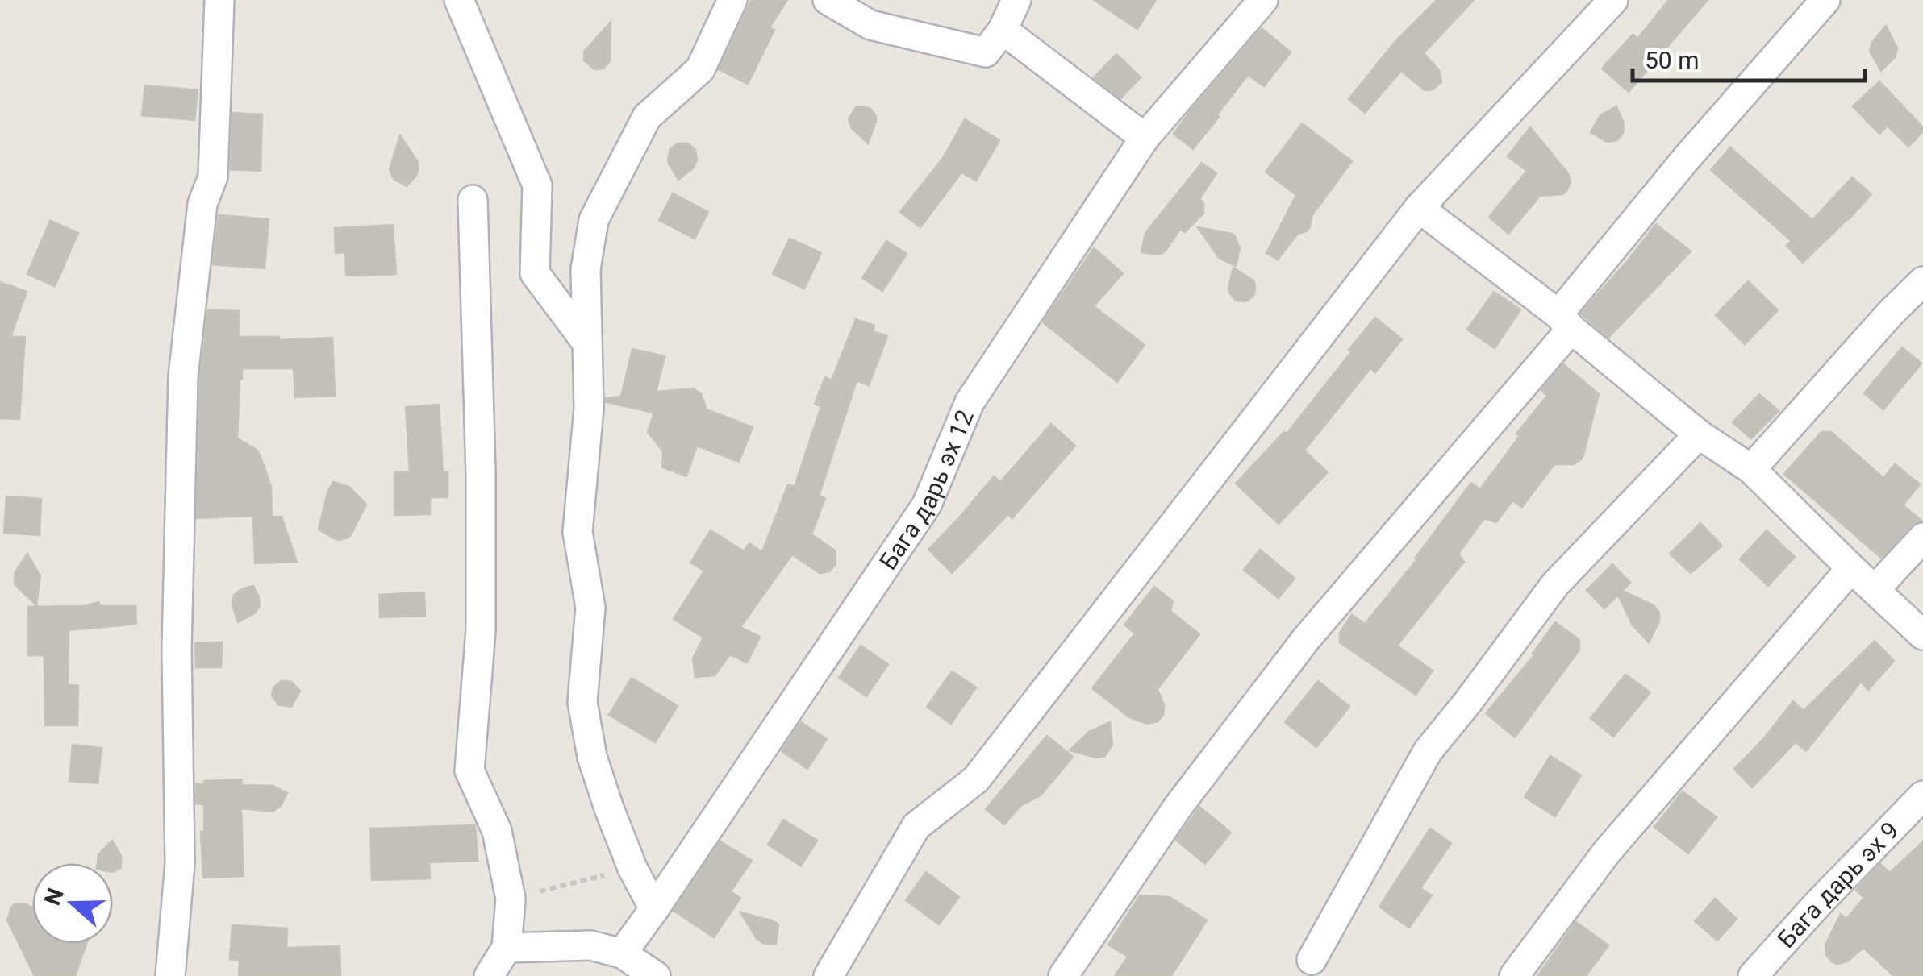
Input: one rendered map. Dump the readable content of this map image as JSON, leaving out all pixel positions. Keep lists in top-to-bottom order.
{
  "streets": {
    "street": ["Бага дарь эх 12", "Бага дарь эх 9"]
  },
  "scale_bar": "50 m",
  "north": "left"
}
